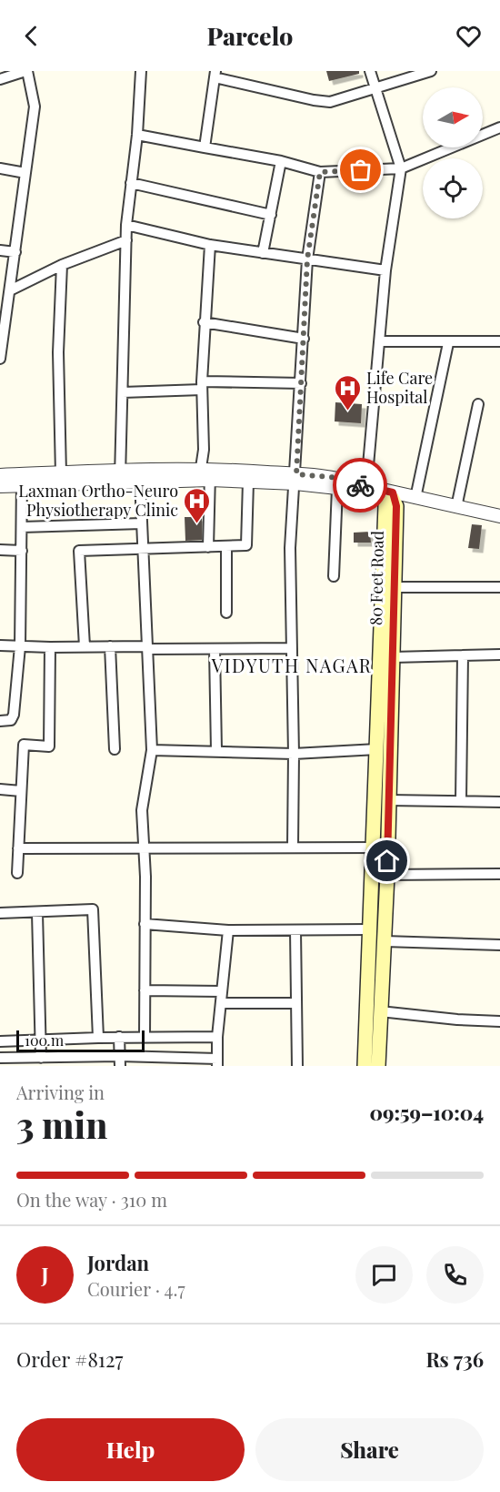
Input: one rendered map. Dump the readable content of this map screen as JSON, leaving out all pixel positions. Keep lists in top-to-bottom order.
{
  "streets": {
    "main road": ["80 Feet Road"]
  },
  "districts": ["VIDYUTH NAGAR"],
  "places": {
    "hospital": ["Life Care Hospital", "Laxman Ortho-Neuro Physiotherapy Clinic"]
  },
  "scale_bar": "100 m",
  "north": "right",
  "page": {
    "header": "Parcelo",
    "scale": "100 m",
    "heading": ["3 min", "Arriving in", "09:59–10:04"],
    "panel": [
      "Jordan",
      "Courier · 4.7",
      "Order #8127",
      "Rs 736"
    ],
    "bar": "On the way · 310 m",
    "round": "J",
    "buttons": ["Help", "Share"]
  }
}
